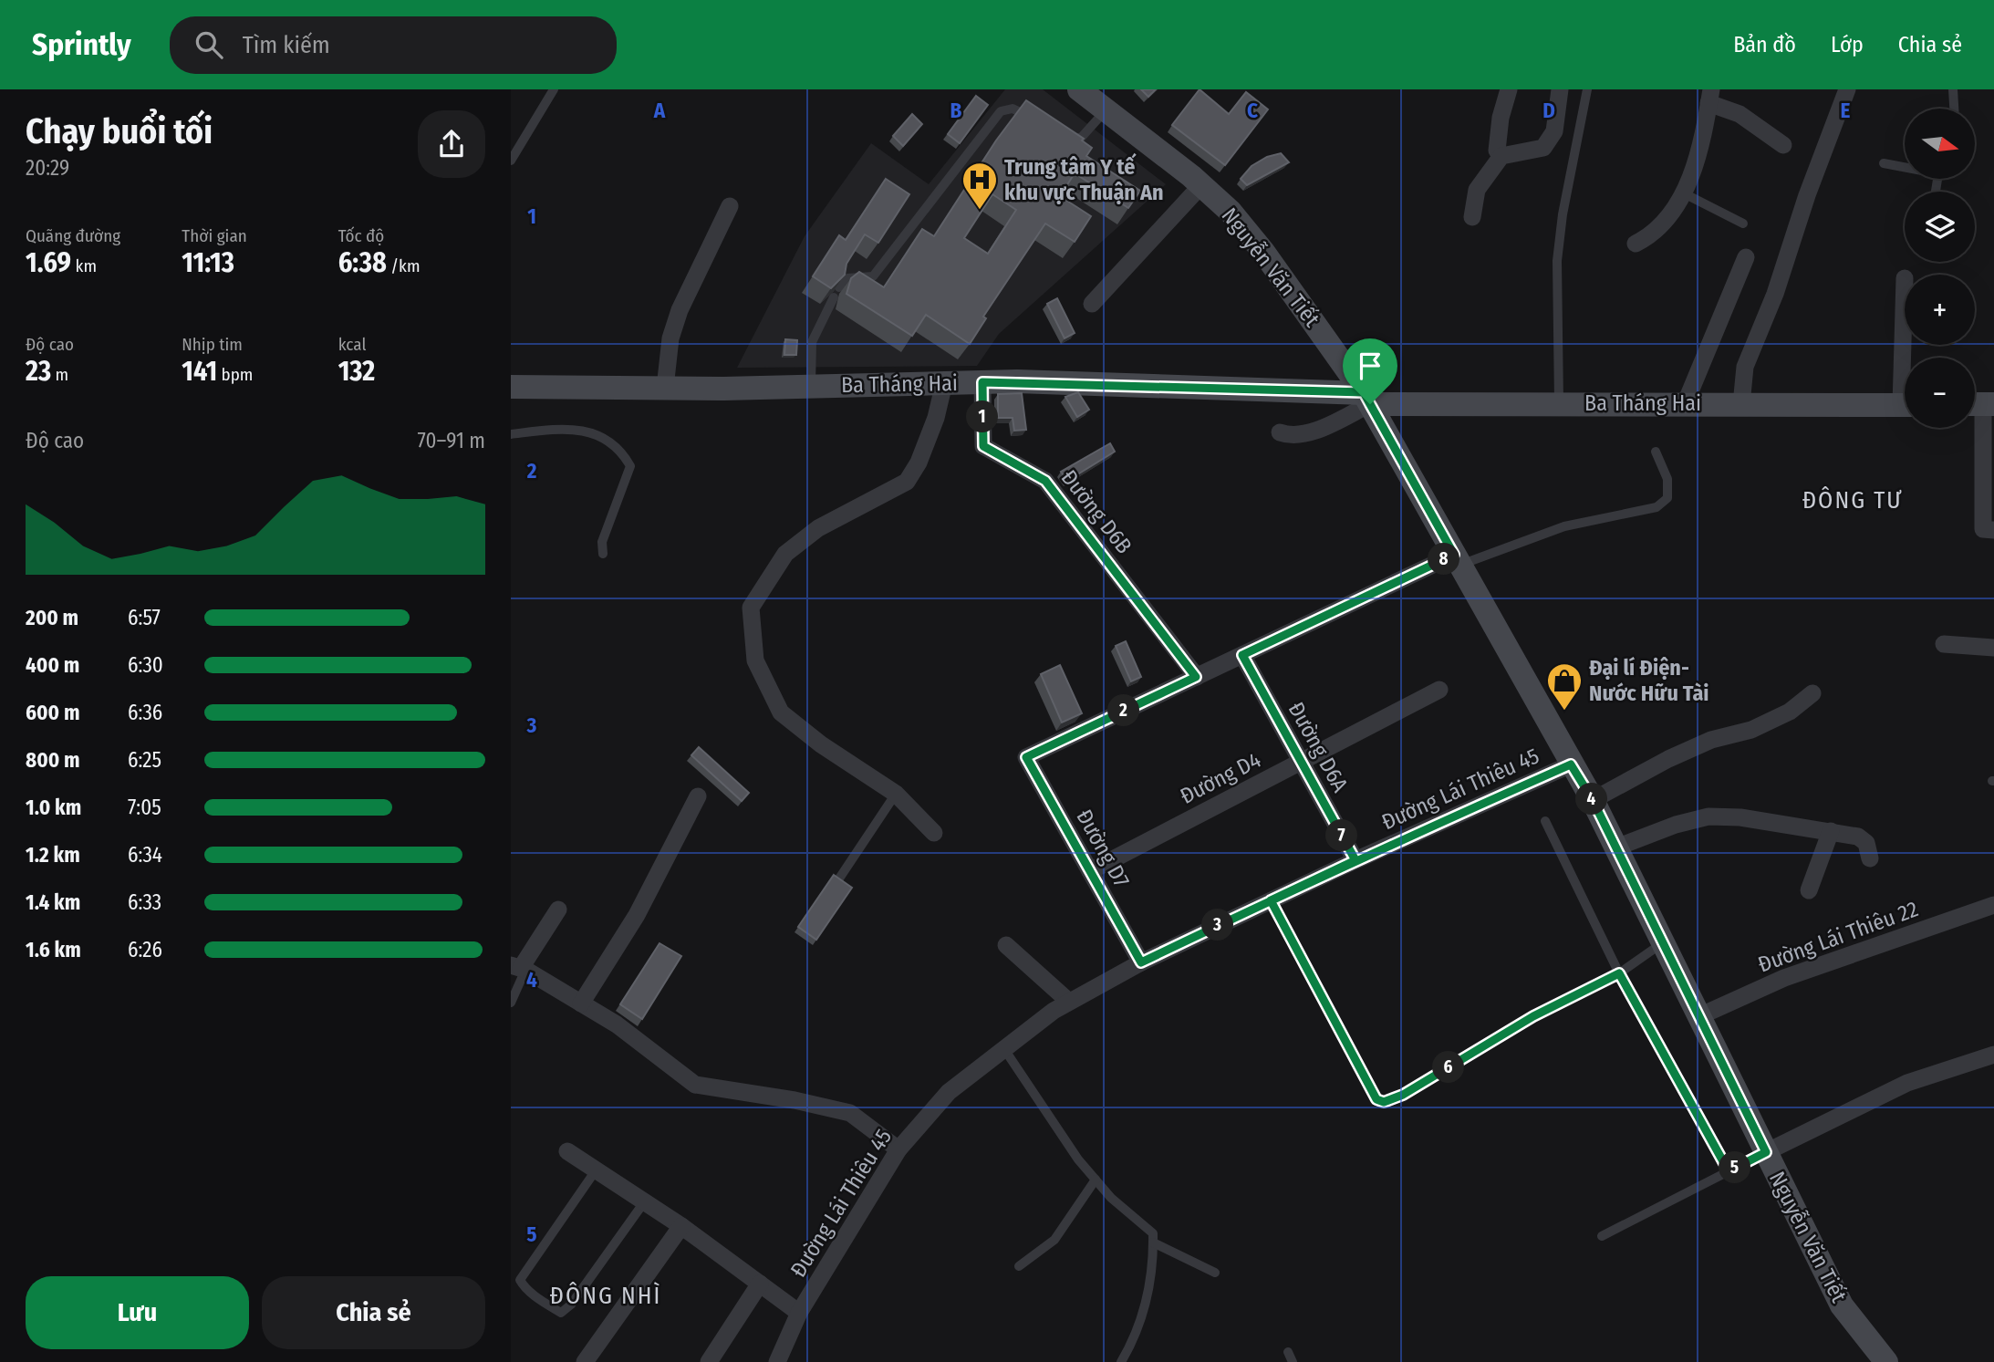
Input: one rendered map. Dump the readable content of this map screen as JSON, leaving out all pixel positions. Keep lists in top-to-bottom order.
{
  "streets": {
    "street": [
      "Nguyễn Văn Tiết",
      "Ba Tháng Hai",
      "Đường D6B",
      "Đường D6A",
      "Đường D4",
      "Đường Lái Thiêu 45",
      "Đường D7",
      "Đường Lái Thiêu 22"
    ]
  },
  "crossings": [
    ["Nguyễn Văn Tiết", "Ba Tháng Hai"],
    ["Nguyễn Văn Tiết", "Đường Lái Thiêu 45"],
    ["Nguyễn Văn Tiết", "Đường Lái Thiêu 22"],
    ["Ba Tháng Hai", "Đường D6B"],
    ["Đường D6B", "Đường D7"],
    ["Đường D6A", "Đường D4"],
    ["Đường D6A", "Đường Lái Thiêu 45"],
    ["Đường D4", "Đường D7"],
    ["Đường Lái Thiêu 45", "Đường D7"]
  ],
  "districts": ["ĐÔNG TƯ", "ĐÔNG NHÌ"],
  "places": {
    "hospital": ["Trung tâm Y tế khu vực Thuận An"],
    "shop": ["Đại lí Điện- Nước Hữu Tài"]
  },
  "north": "right",
  "page": {
    "header": "Sprintly",
    "search": "Tìm kiếm",
    "nav": ["Bản đồ", "Lớp", "Chia sẻ"],
    "heading": ["Chạy buổi tối", "20:29"],
    "map_buttons": ["+", "−"],
    "stats": [
      ["Quãng đường", "1.69 km"],
      ["Thời gian", "11:13"],
      ["Tốc độ", "6:38 /km"],
      ["Độ cao", "23 m"],
      ["Nhịp tim", "141 bpm"],
      ["kcal", "132"]
    ],
    "pins": [
      "1",
      "8",
      "2",
      "4",
      "7",
      "3",
      "6",
      "5"
    ],
    "chart": ["Độ cao", "70–91 m"],
    "list": [
      {
        "name": "200 m",
        "note": "6:57"
      },
      {
        "name": "400 m",
        "note": "6:30"
      },
      {
        "name": "600 m",
        "note": "6:36"
      },
      {
        "name": "800 m",
        "note": "6:25"
      },
      {
        "name": "1.0 km",
        "note": "7:05"
      },
      {
        "name": "1.2 km",
        "note": "6:34"
      },
      {
        "name": "1.4 km",
        "note": "6:33"
      },
      {
        "name": "1.6 km",
        "note": "6:26"
      }
    ],
    "buttons": ["Lưu", "Chia sẻ"]
  },
  "grid": {
    "columns": [
      "A",
      "B",
      "C",
      "D",
      "E"
    ],
    "rows": [
      "1",
      "2",
      "3",
      "4",
      "5"
    ]
  }
}
